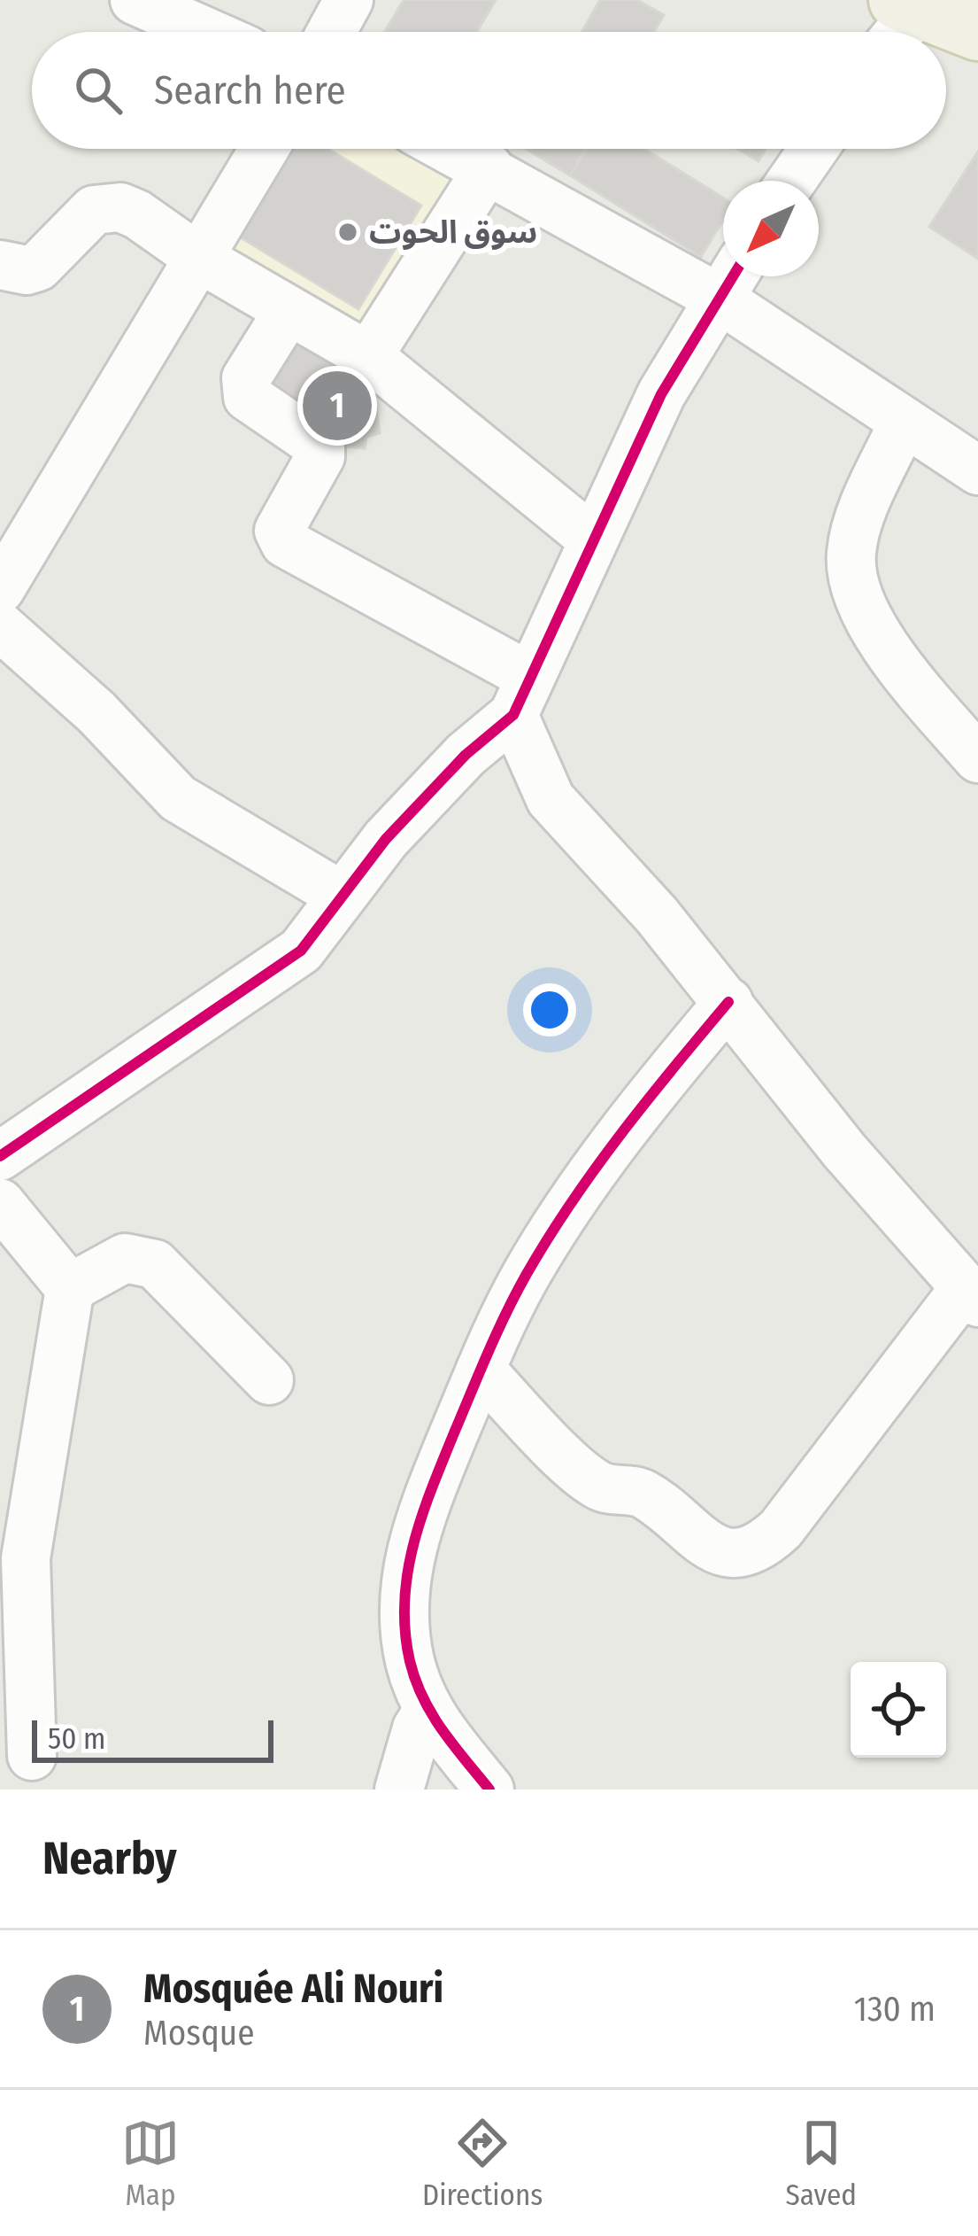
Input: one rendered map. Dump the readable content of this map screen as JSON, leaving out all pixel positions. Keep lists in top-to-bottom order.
{
  "places": ["سوق الحوت"],
  "scale_bar": "50 m",
  "north": "bottom left",
  "page": {
    "search": "Search here",
    "pins": "1",
    "scale": "50 m",
    "heading": "Nearby",
    "list": [
      {
        "mark": "1",
        "name": "Mosquée Ali Nouri",
        "note": "Mosque",
        "value": "130 m"
      }
    ],
    "nav": ["Map", "Directions", "Saved"]
  }
}
